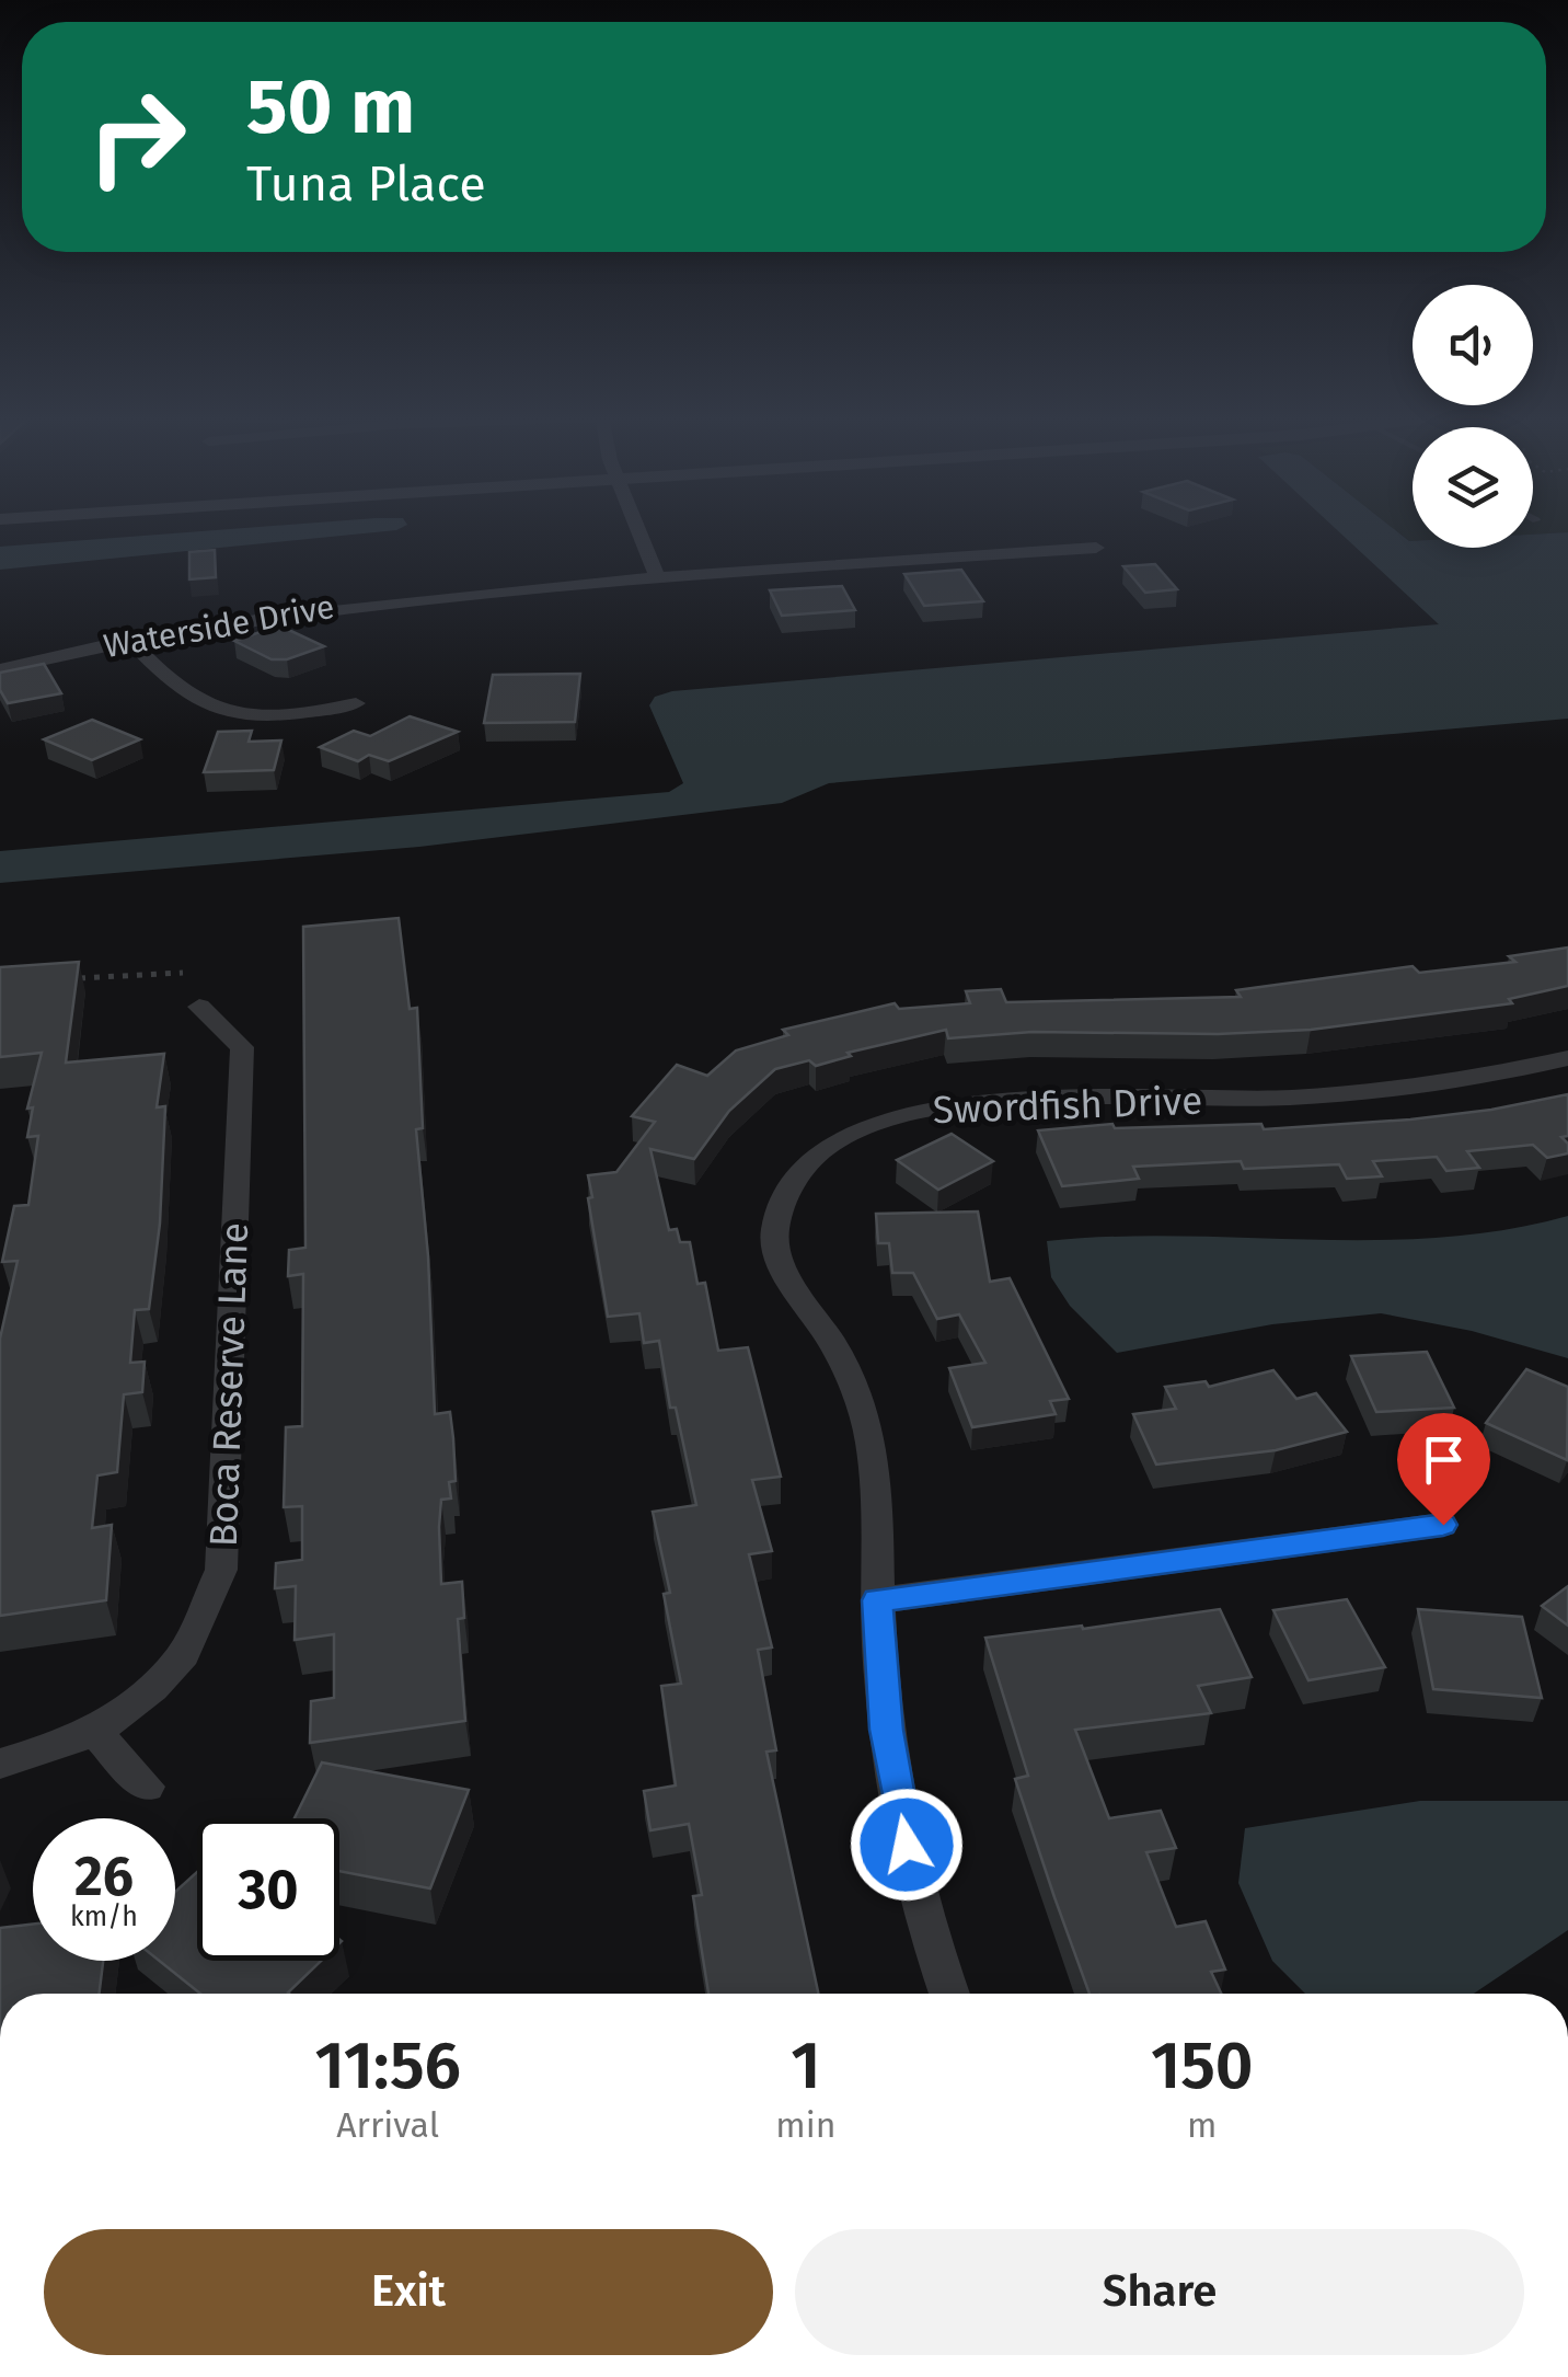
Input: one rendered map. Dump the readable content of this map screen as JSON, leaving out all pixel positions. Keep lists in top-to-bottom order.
{
  "streets": {
    "street": ["Waterside Drive", "Swordfish Drive", "Boca Reserve Lane"]
  },
  "page": {
    "turn": ["50 m", "Tuna Place"],
    "speed": "26 km/h",
    "limit": "30",
    "eta": [
      "11:56",
      "Arrival",
      "1",
      "min",
      "150",
      "m"
    ],
    "buttons": ["Exit", "Share"]
  }
}
